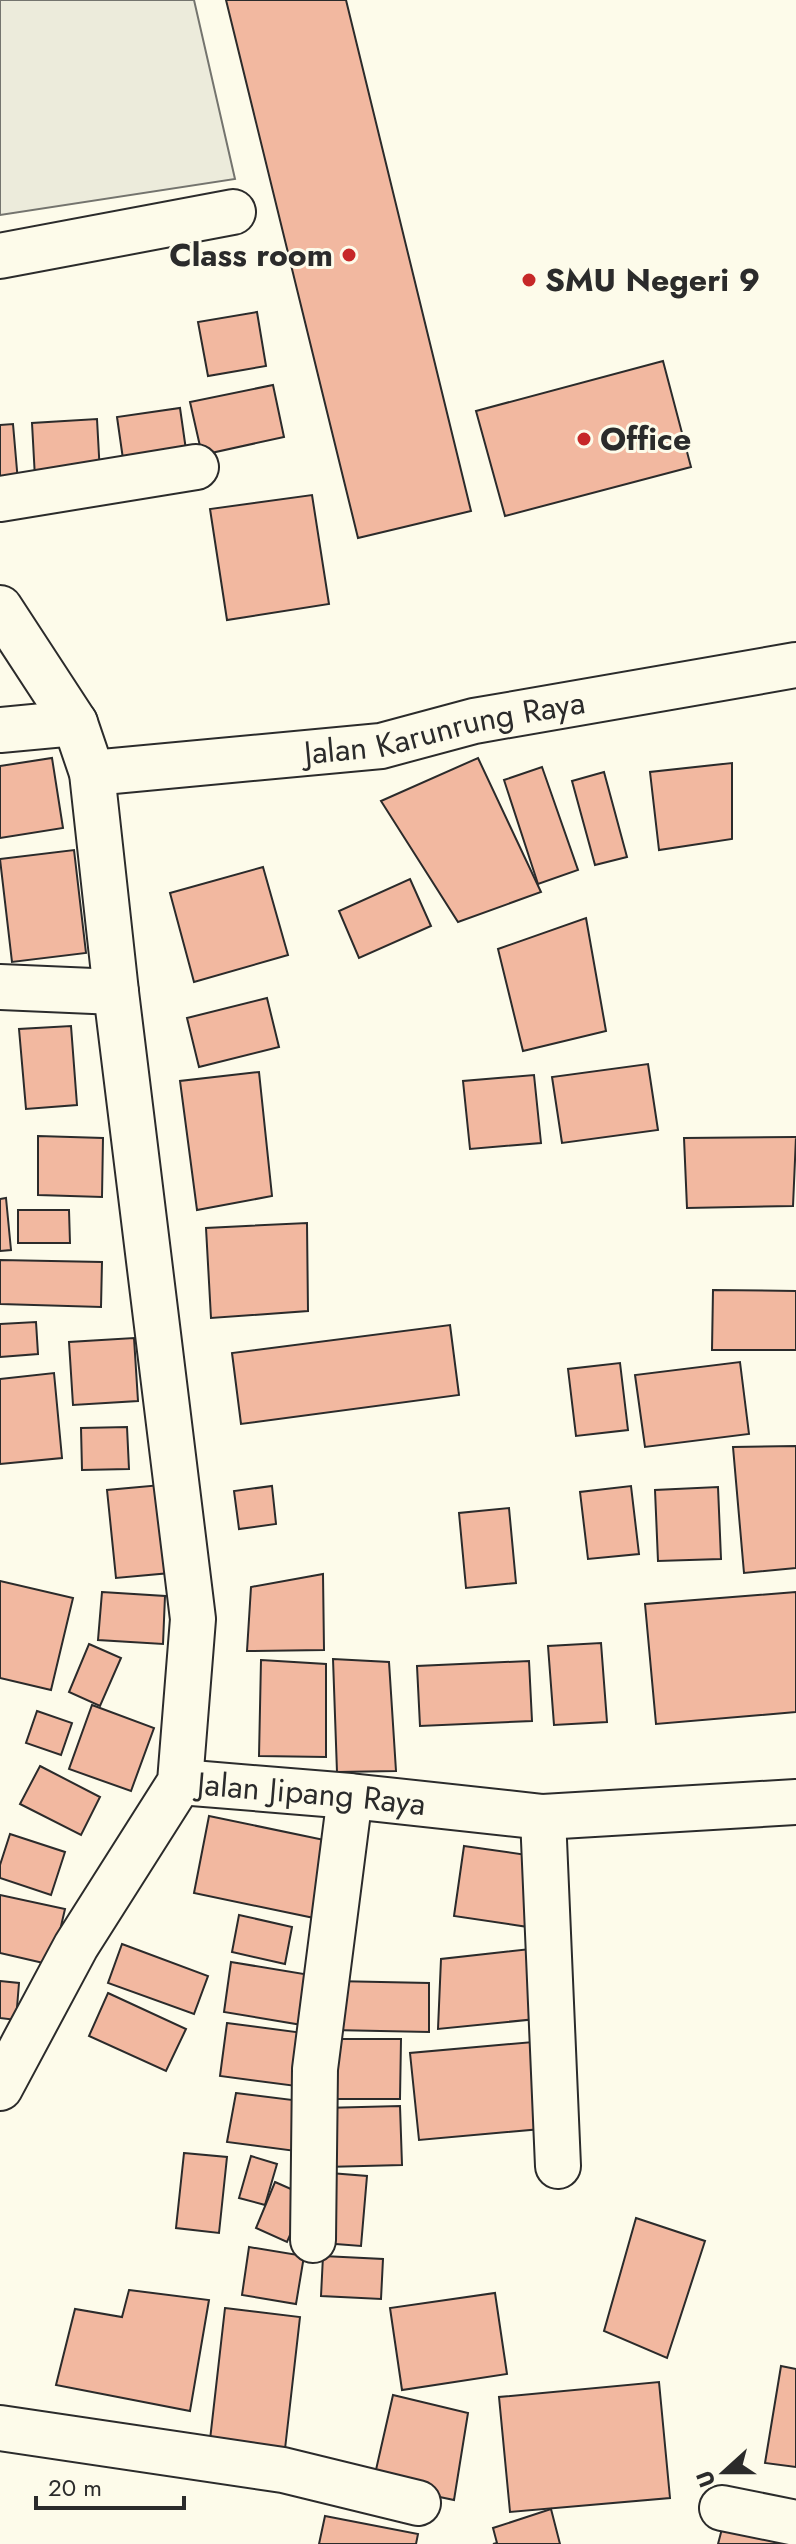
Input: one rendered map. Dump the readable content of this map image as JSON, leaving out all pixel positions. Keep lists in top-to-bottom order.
{
  "streets": {
    "street": ["Jalan Karunrung Raya", "Jalan Jipang Raya"]
  },
  "places": ["Class room", "SMU Negeri 9", "Office"],
  "scale_bar": "20 m",
  "north": "left"
}
